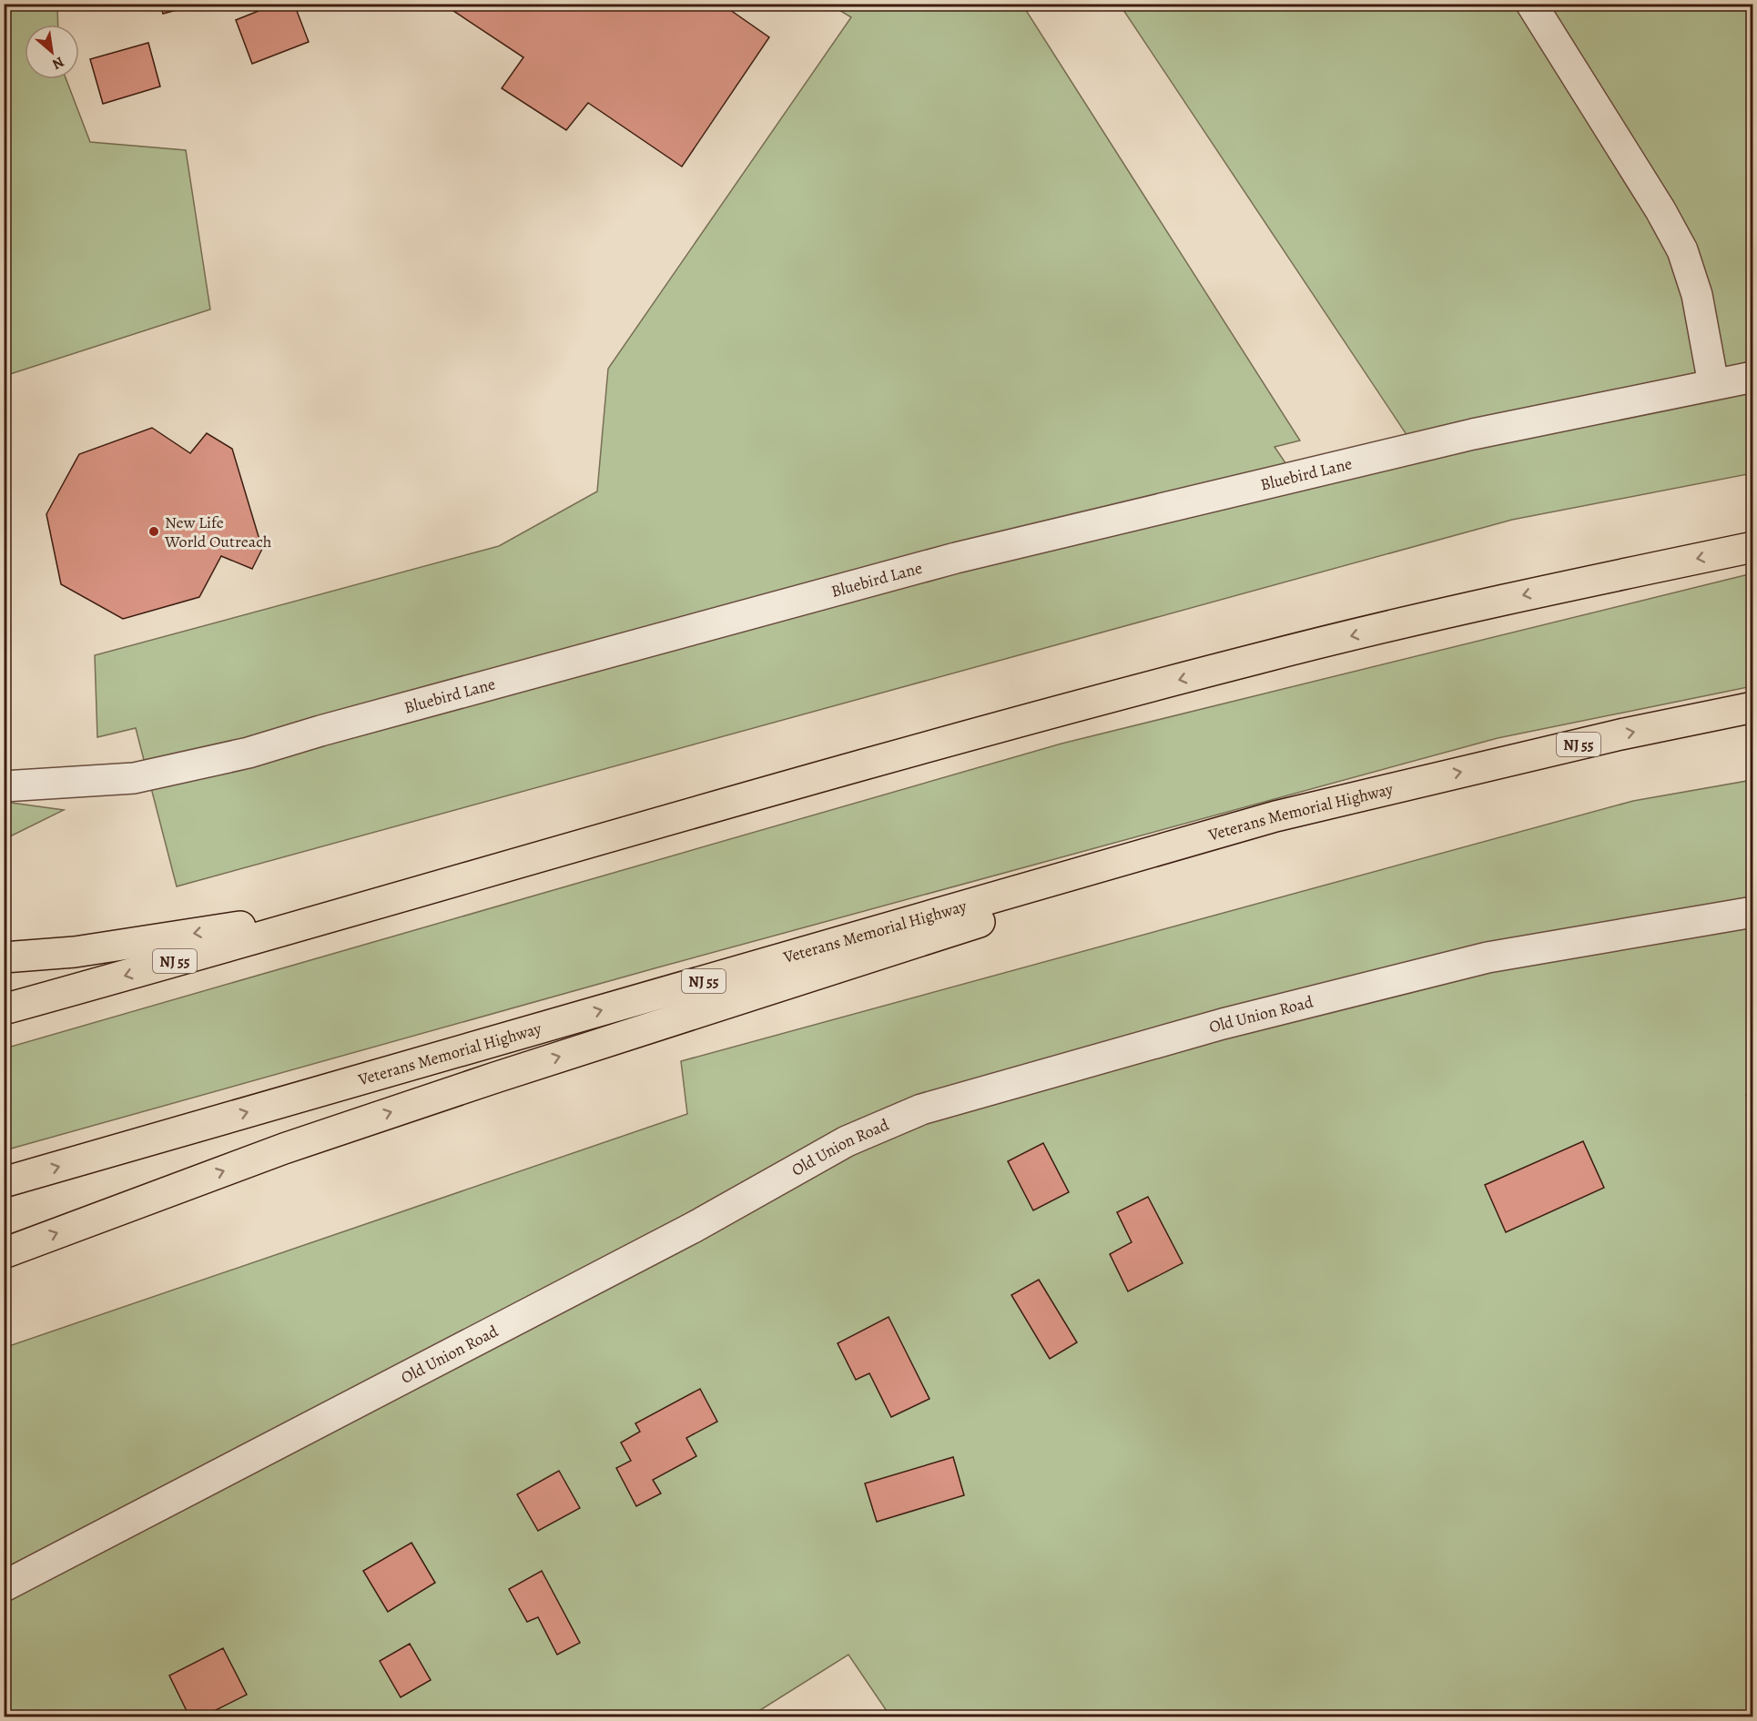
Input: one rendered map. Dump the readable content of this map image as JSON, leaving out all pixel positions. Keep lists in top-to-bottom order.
{
  "streets": {
    "highway": ["NJ 55", "Veterans Memorial Highway"],
    "street": ["Bluebird Lane", "Old Union Road"]
  },
  "places": ["New Life World Outreach"],
  "north": "bottom right"
}
